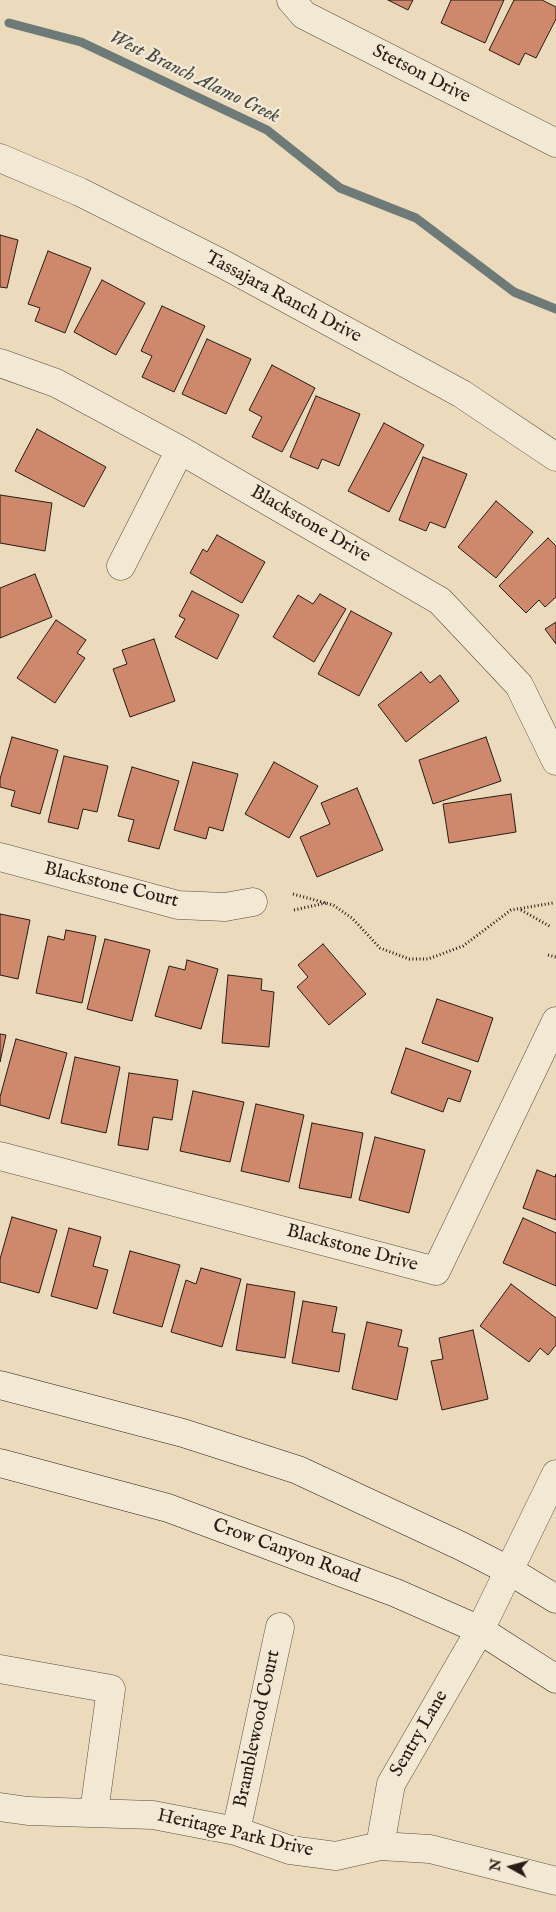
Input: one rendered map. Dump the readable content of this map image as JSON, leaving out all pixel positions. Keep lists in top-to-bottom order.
{
  "streets": {
    "street": [
      "Stetson Drive",
      "Tassajara Ranch Drive",
      "Blackstone Drive",
      "Blackstone Court",
      "Crow Canyon Road",
      "Bramblewood Court",
      "Sentry Lane",
      "Heritage Park Drive"
    ]
  },
  "crossings": [
    ["Crow Canyon Road", "Sentry Lane"],
    ["Bramblewood Court", "Heritage Park Drive"],
    ["Sentry Lane", "Heritage Park Drive"]
  ],
  "water": ["West Branch Alamo Creek"],
  "north": "left"
}
